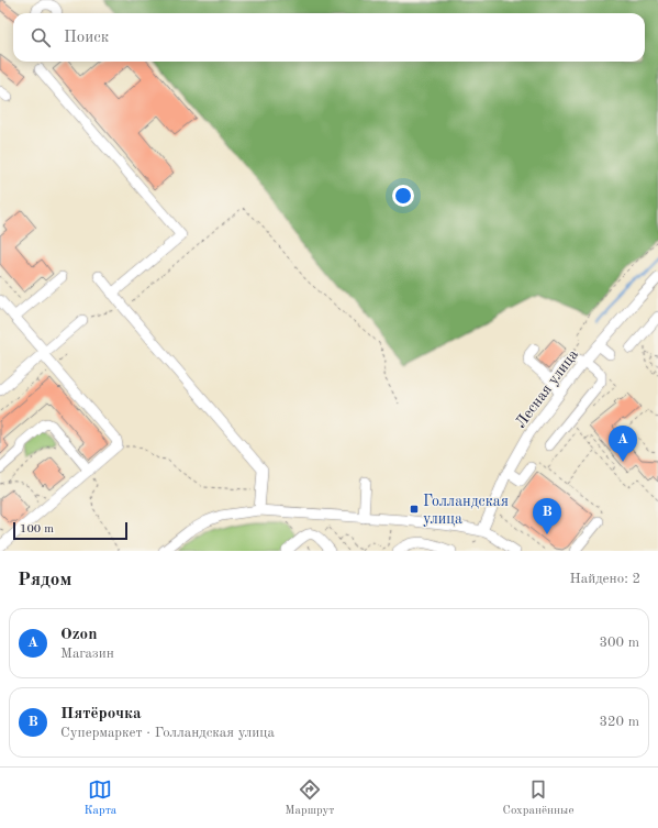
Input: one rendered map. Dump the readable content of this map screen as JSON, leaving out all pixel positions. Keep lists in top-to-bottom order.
{
  "streets": {
    "street": ["Лесная улица"]
  },
  "places": {
    "transit": ["Голландская улица"]
  },
  "scale_bar": "100 m",
  "page": {
    "search": "Поиск",
    "pins": ["A", "B"],
    "scale": "100 m",
    "heading": ["Рядом", "Найдено: 2"],
    "list": [
      {
        "mark": "A",
        "name": "Ozon",
        "note": "Магазин",
        "value": "300 m"
      },
      {
        "mark": "B",
        "name": "Пятёрочка",
        "note": "Супермаркет · Голландская улица",
        "value": "320 m"
      }
    ],
    "nav": ["Карта", "Маршрут", "Сохранённые"]
  }
}
